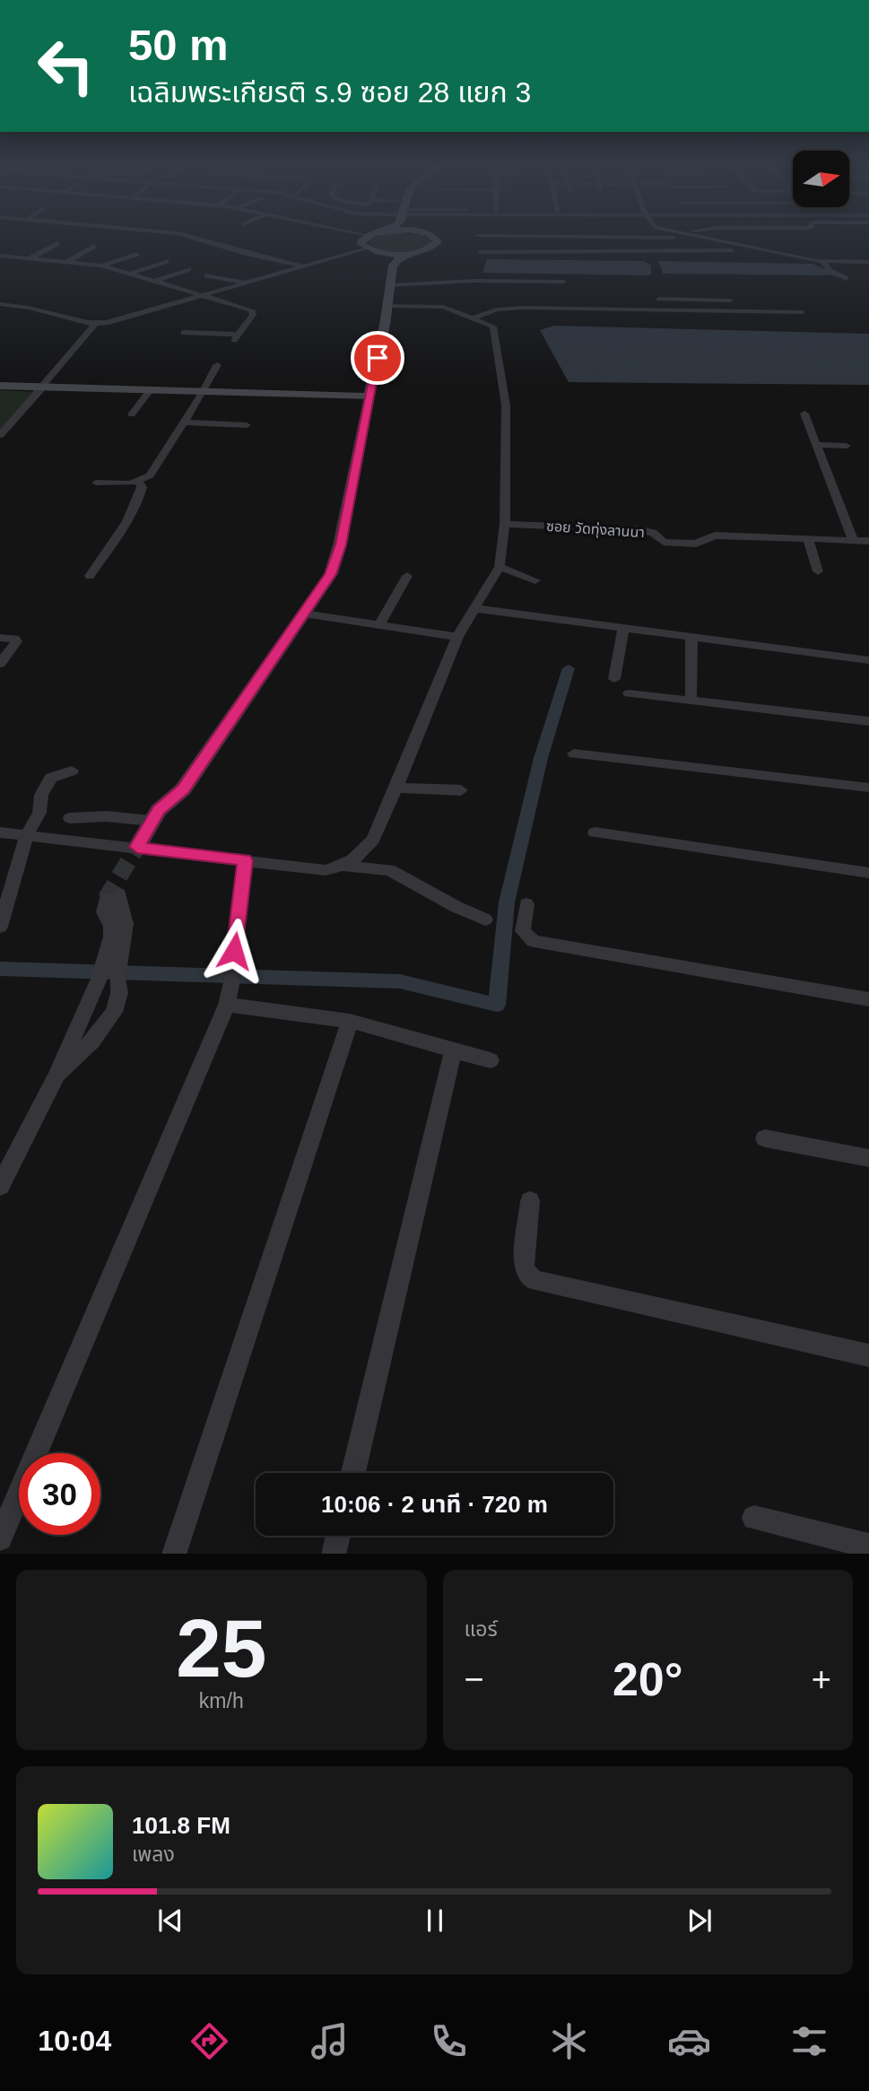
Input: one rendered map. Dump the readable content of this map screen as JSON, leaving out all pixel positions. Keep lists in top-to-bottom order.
{
  "streets": {
    "street": ["ซอย วัดทุ่งลานนา"]
  },
  "north": "right",
  "page": {
    "turn": ["50 m", "เฉลิมพระเกียรติ ร.9 ซอย 28 แยก 3"],
    "limit": "30",
    "trip": "10:06 · 2 นาที · 720 m",
    "tile": [
      ["25", "km/h"],
      "แอร์"
    ],
    "heat": ["−", "20°", "+"],
    "song": ["101.8 FM", "เพลง"],
    "tabs": "10:04"
  }
}
